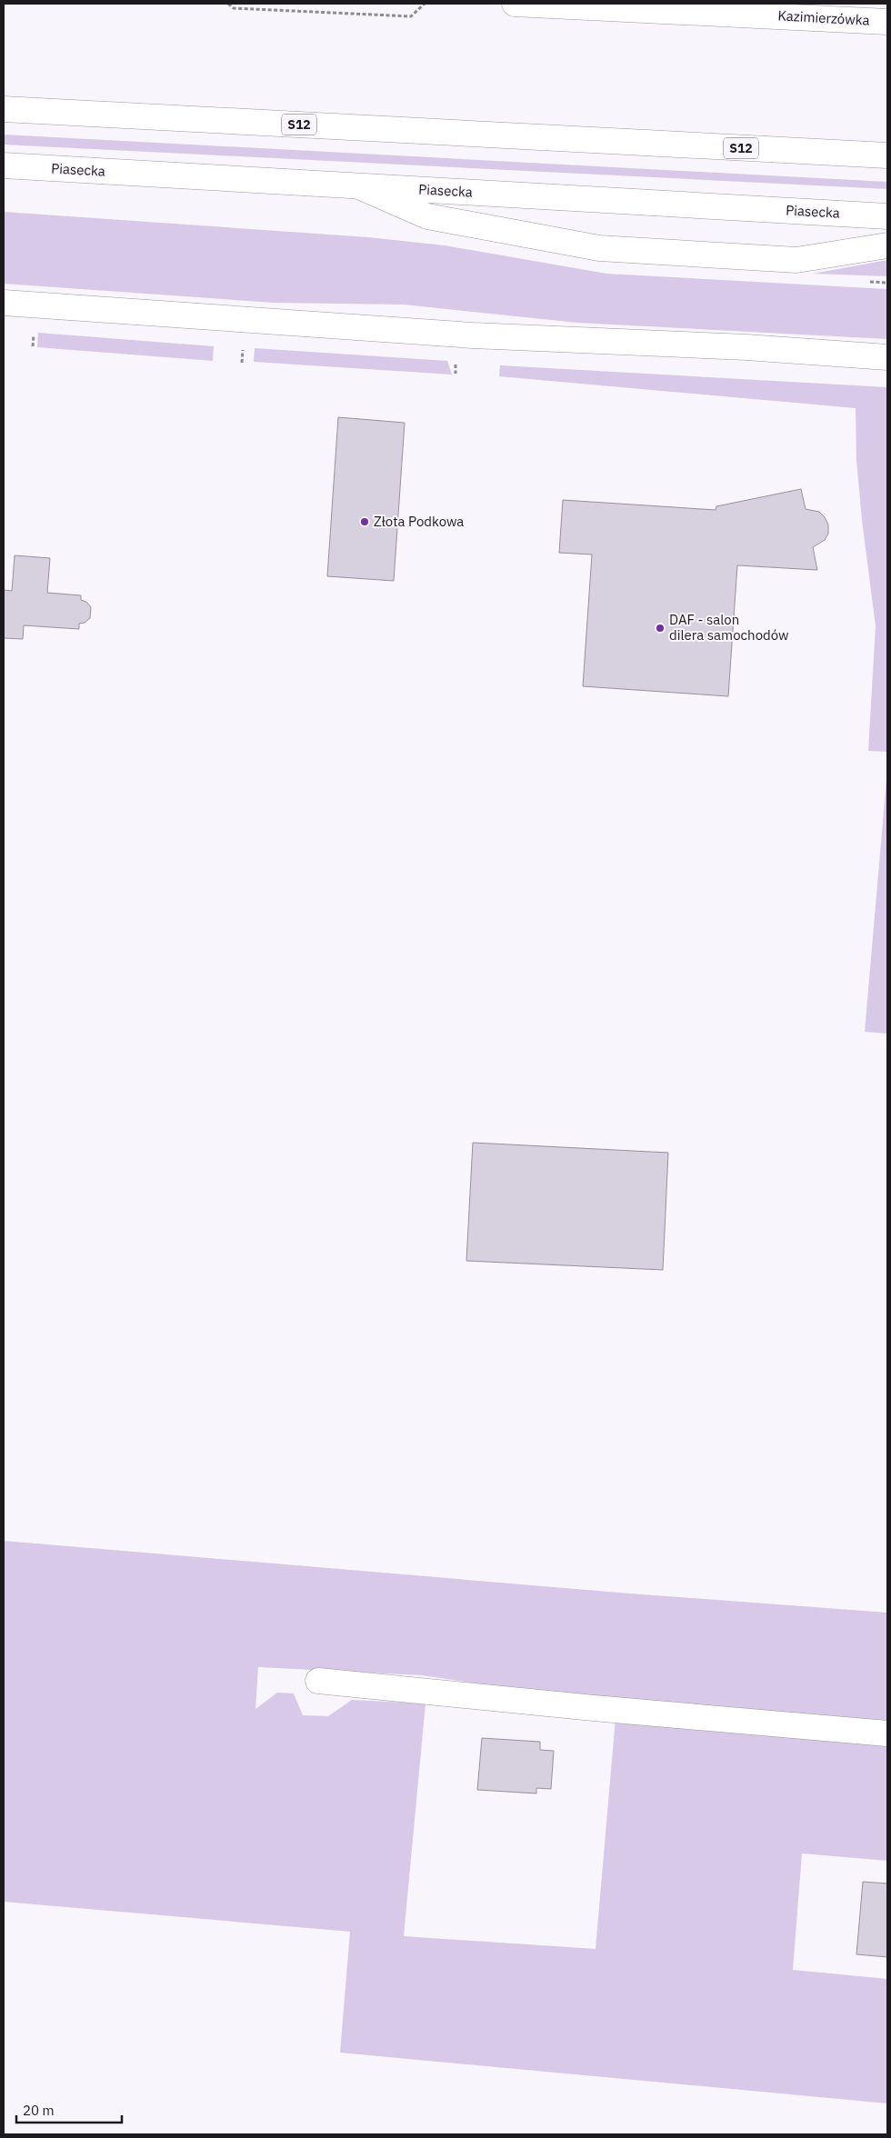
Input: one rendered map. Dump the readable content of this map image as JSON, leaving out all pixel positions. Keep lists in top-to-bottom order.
{
  "streets": {
    "main road": ["Kazimierzówka", "S12", "Piasecka"]
  },
  "places": ["Złota Podkowa", "DAF - salon dilera samochodów"],
  "scale_bar": "20 m"
}
